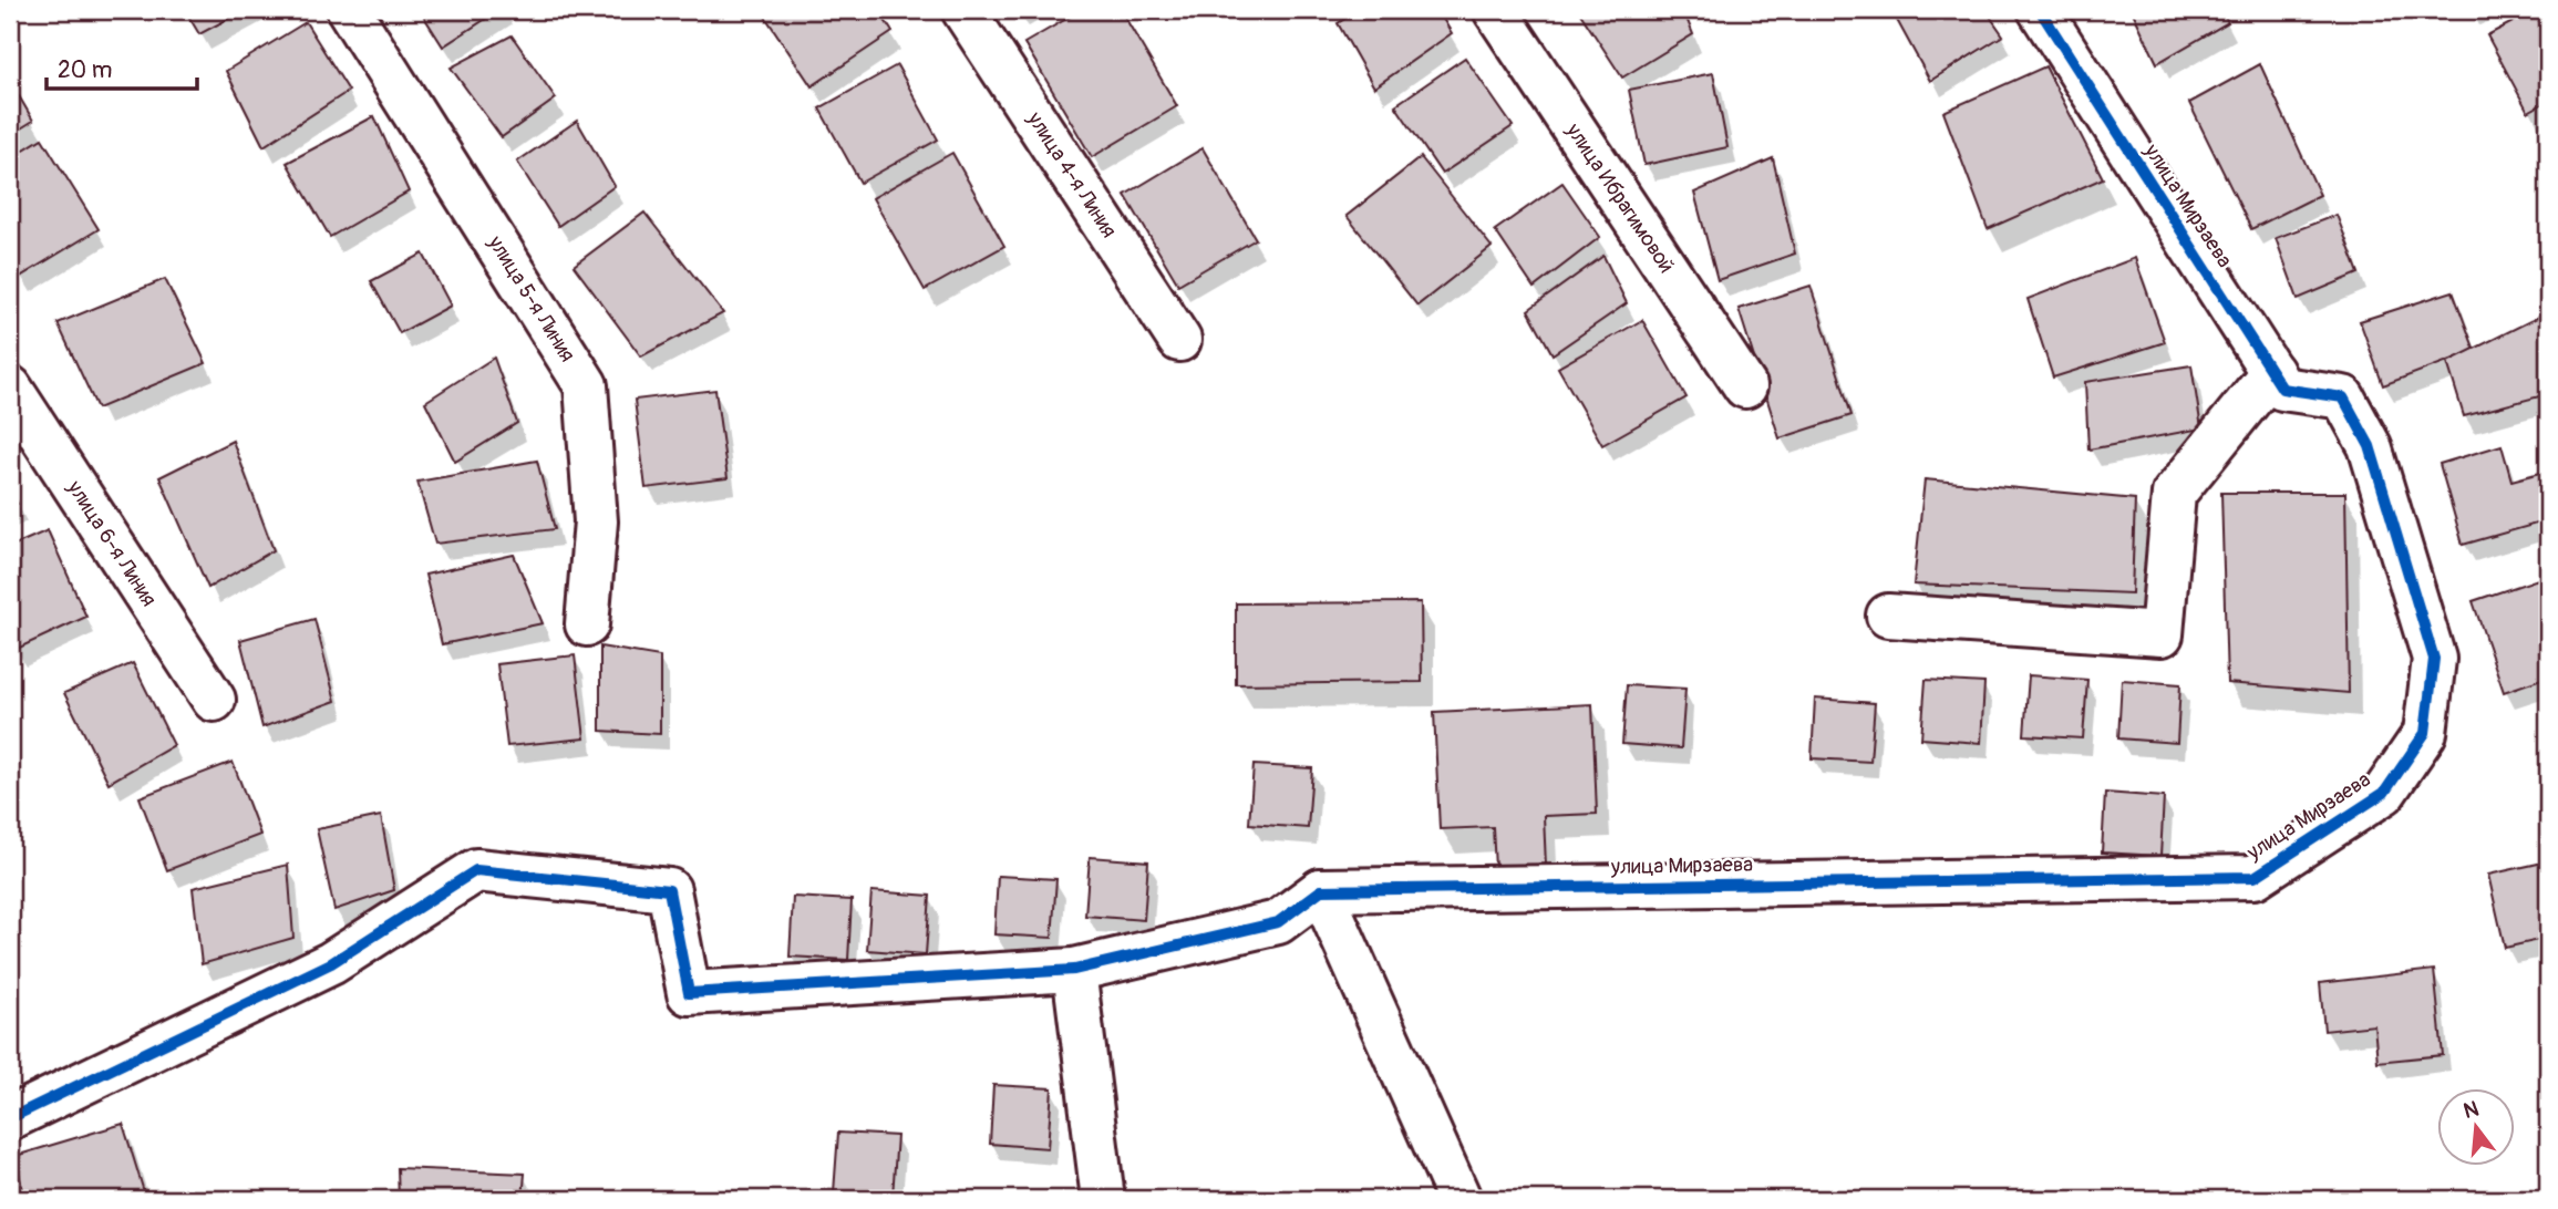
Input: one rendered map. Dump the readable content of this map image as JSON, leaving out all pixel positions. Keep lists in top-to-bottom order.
{
  "streets": {
    "street": [
      "улица 4-я Линия",
      "улица Ибрагимовой",
      "улица Мирзаева",
      "улица 5-я Линия",
      "улица 6-я Линия"
    ]
  },
  "scale_bar": "20 m",
  "north": "top"
}
